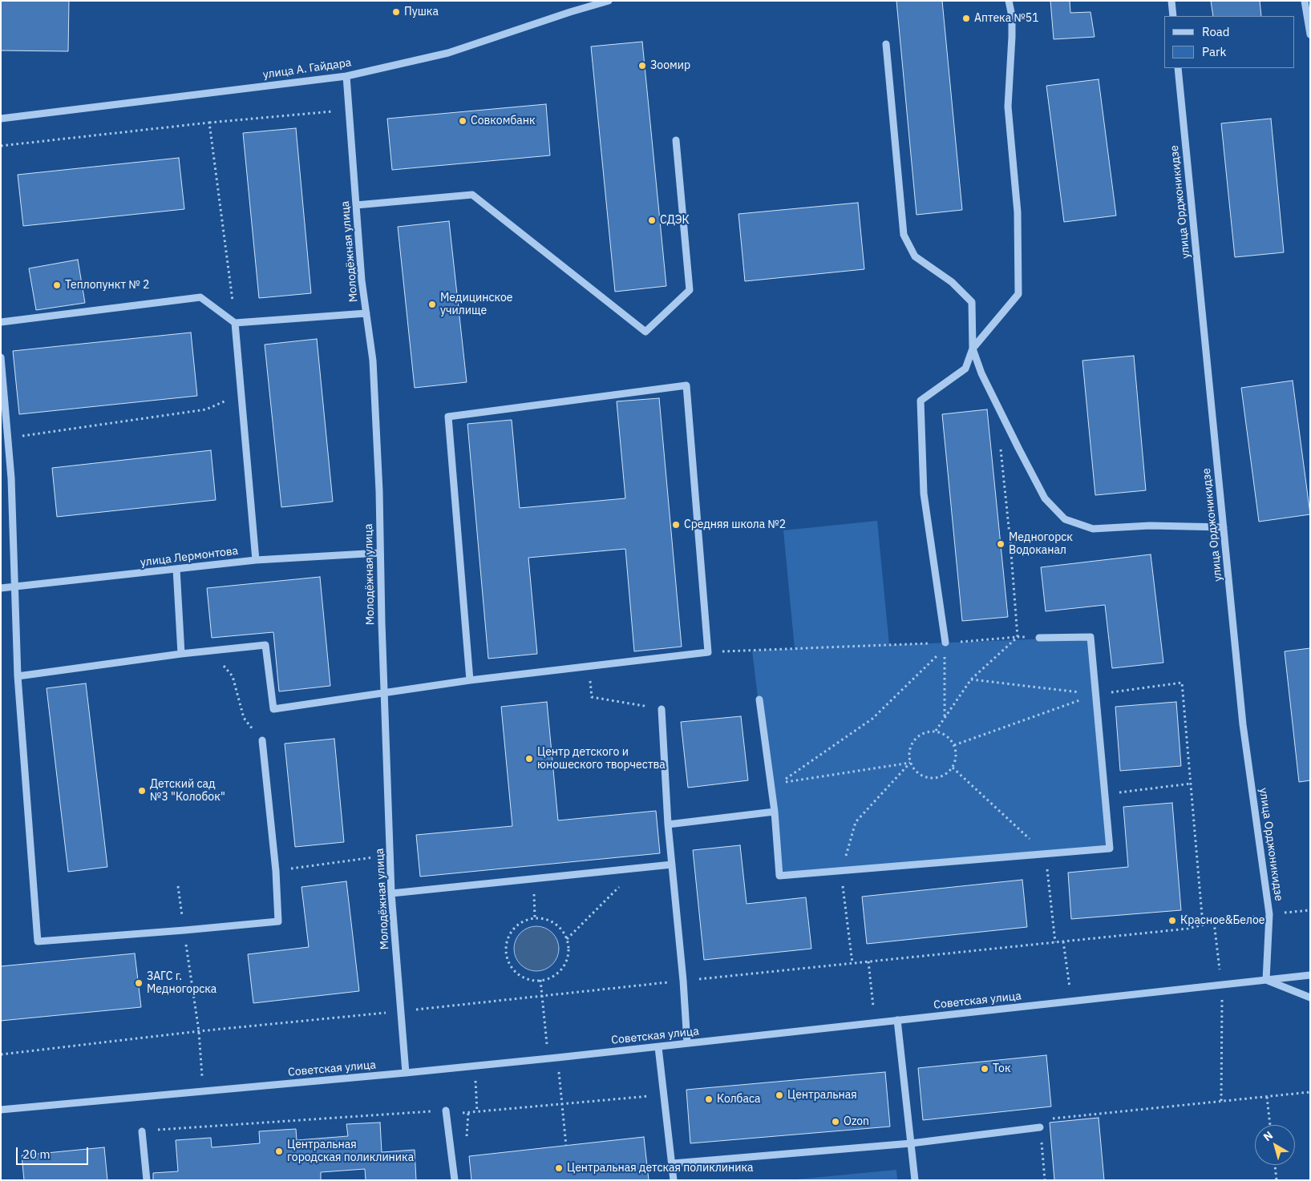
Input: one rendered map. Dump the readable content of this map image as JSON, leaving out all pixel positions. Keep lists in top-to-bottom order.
{
  "streets": {
    "street": [
      "улица А. Гайдара",
      "улица Орджоникидзе",
      "Молодёжная улица",
      "улица Лермонтова",
      "Советская улица"
    ]
  },
  "crossings": [
    ["улица А. Гайдара", "Молодёжная улица"],
    ["улица Орджоникидзе", "Советская улица"],
    ["Молодёжная улица", "улица Лермонтова"],
    ["Молодёжная улица", "Советская улица"]
  ],
  "places": [
    "Пушка",
    "Аптека №51",
    "Зоомир",
    "Совкомбанк",
    "СДЭК",
    "Теплопункт № 2",
    "Медицинское училище",
    "Средняя школа №2",
    "Медногорск Водоканал",
    "Центр детского и юношеского творчества",
    "Детский сад №3 \"Колобок\"",
    "Красное&Белое",
    "ЗАГС г. Медногорска",
    "Ток",
    "Центральная",
    "Колбаса",
    "Ozon",
    "Центральная городская поликлиника",
    "Центральная детская поликлиника"
  ],
  "legend": ["Road", "Park"],
  "scale_bar": "20 m",
  "north": "top left"
}
